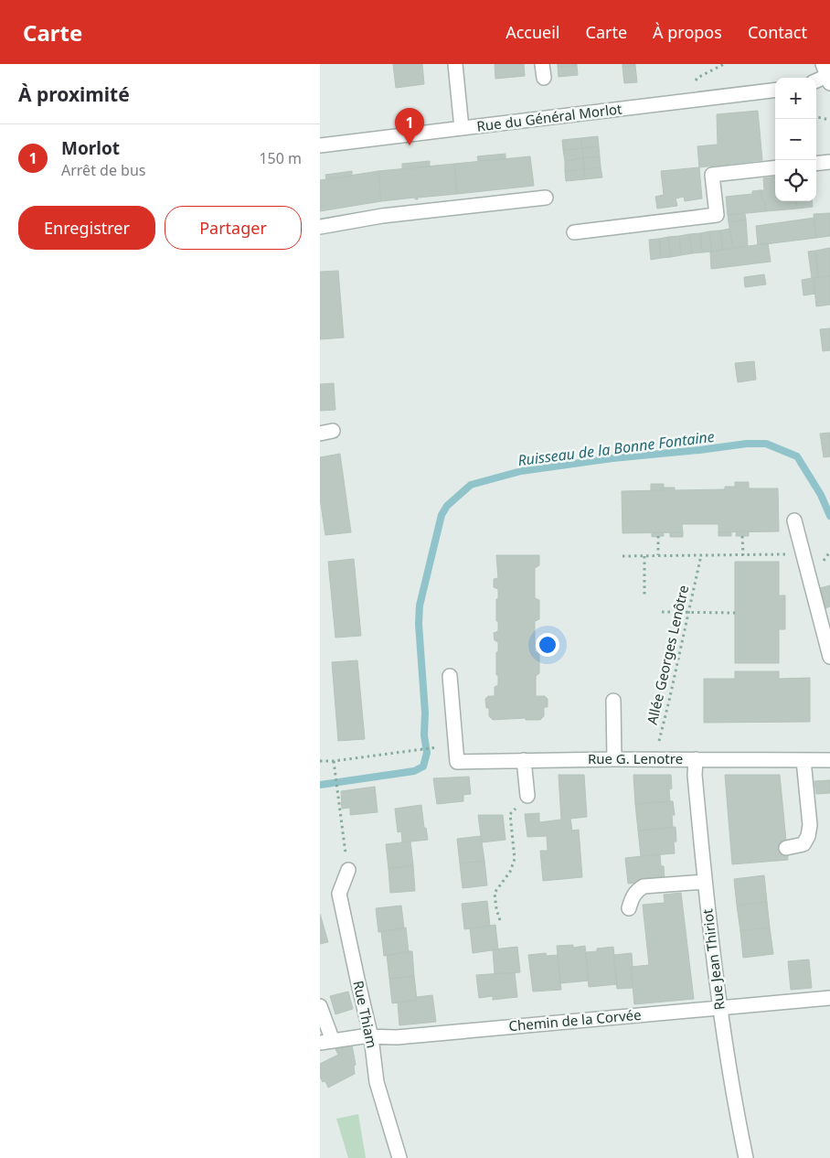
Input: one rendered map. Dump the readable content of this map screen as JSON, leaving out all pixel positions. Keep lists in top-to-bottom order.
{
  "streets": {
    "street": [
      "Rue du Général Morlot",
      "Rue G. Lenotre",
      "Rue Jean Thiriot",
      "Rue Thiam",
      "Chemin de la Corvée"
    ],
    "path": ["Allée Georges Lenôtre"]
  },
  "crossings": [
    ["Allée Georges Lenôtre", "Rue G. Lenotre"],
    ["Rue G. Lenotre", "Rue Jean Thiriot"],
    ["Rue Jean Thiriot", "Chemin de la Corvée"],
    ["Rue Thiam", "Chemin de la Corvée"]
  ],
  "water": ["Ruisseau de la Bonne Fontaine"],
  "page": {
    "header": "Carte",
    "nav": [
      "Accueil",
      "Carte",
      "À propos",
      "Contact"
    ],
    "heading": "À proximité",
    "map_buttons": ["+", "−"],
    "pins": "1",
    "list": [
      {
        "mark": "1",
        "name": "Morlot",
        "note": "Arrêt de bus",
        "value": "150 m"
      }
    ],
    "buttons": ["Enregistrer", "Partager"]
  }
}
